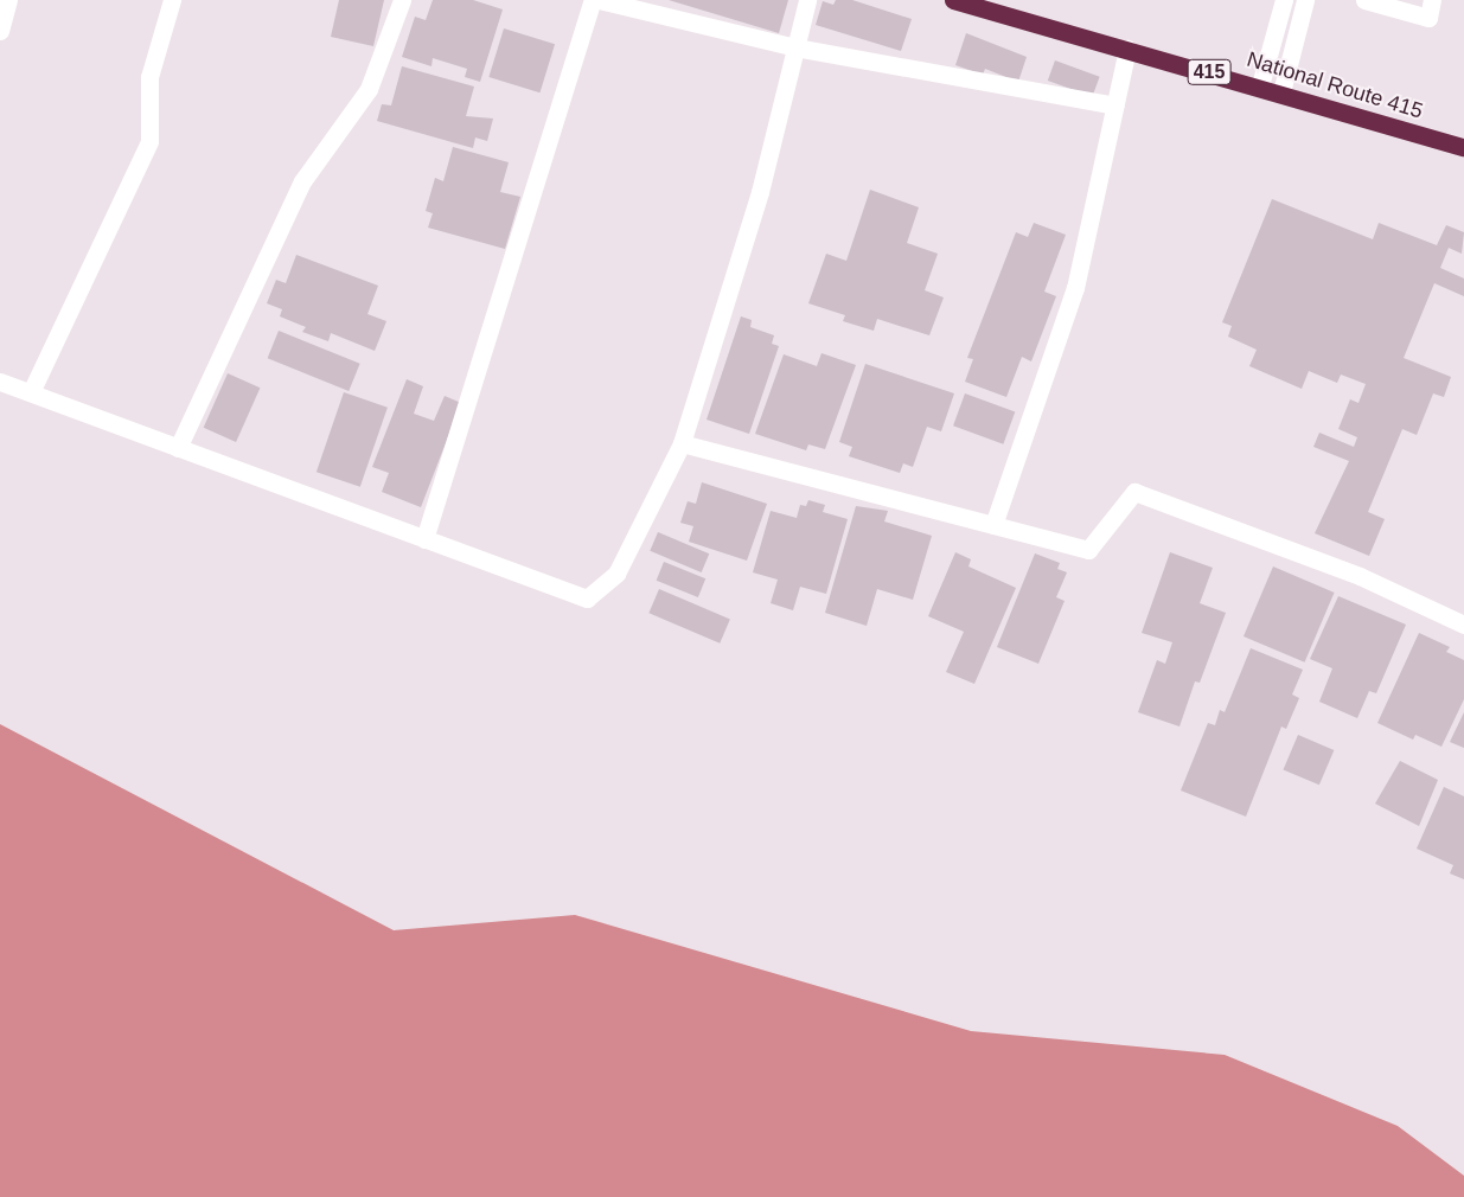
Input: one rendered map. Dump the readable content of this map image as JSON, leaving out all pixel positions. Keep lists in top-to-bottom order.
{
  "streets": {
    "highway": ["415", "National Route 415"]
  }
}
